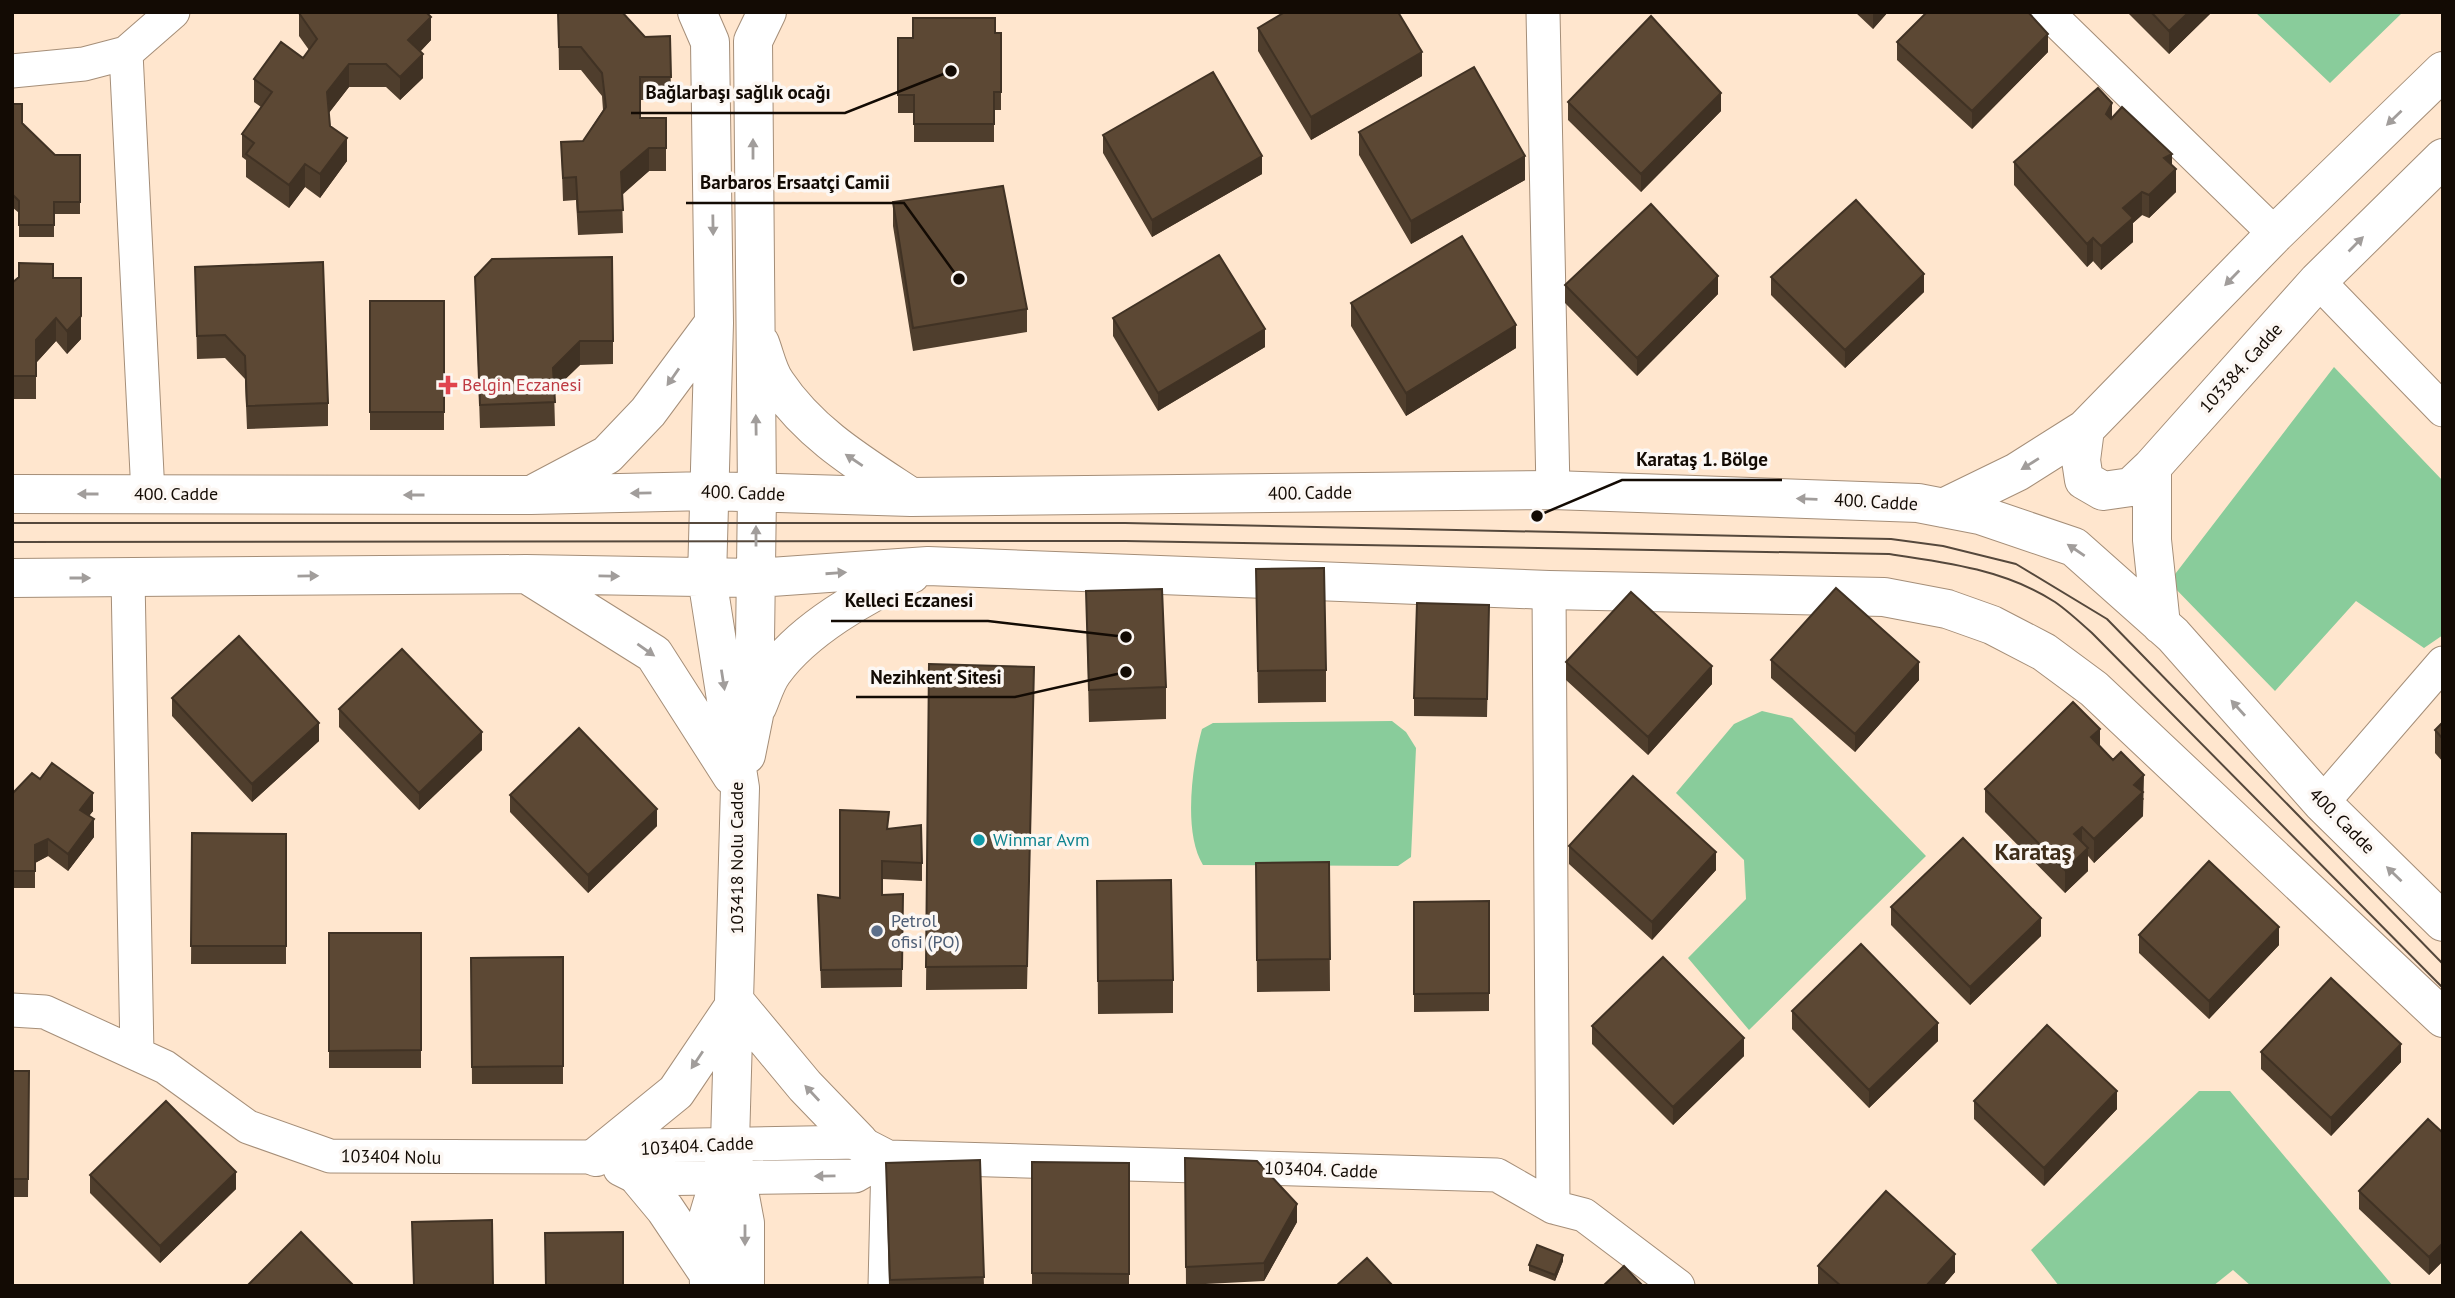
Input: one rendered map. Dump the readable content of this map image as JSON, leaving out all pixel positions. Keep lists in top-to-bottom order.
{
  "streets": {
    "main road": ["103384. Cadde", "400. Cadde", "103418 Nolu Cadde"],
    "street": ["103404. Cadde", "103404 Nolu"]
  },
  "crossings": [
    ["400. Cadde", "103418 Nolu Cadde"],
    ["103418 Nolu Cadde", "103404. Cadde"],
    ["103404. Cadde", "103404 Nolu"]
  ],
  "districts": ["Karataş"],
  "places": {
    "other": [
      "Bağlarbaşı sağlık ocağı",
      "Barbaros Ersaatçi Camii",
      "Karataş 1. Bölge",
      "Kelleci Eczanesi",
      "Nezihkent Sitesi",
      "Winmar Avm",
      "Petrol ofisi (PO)"
    ],
    "health": ["Belgin Eczanesi"]
  }
}
